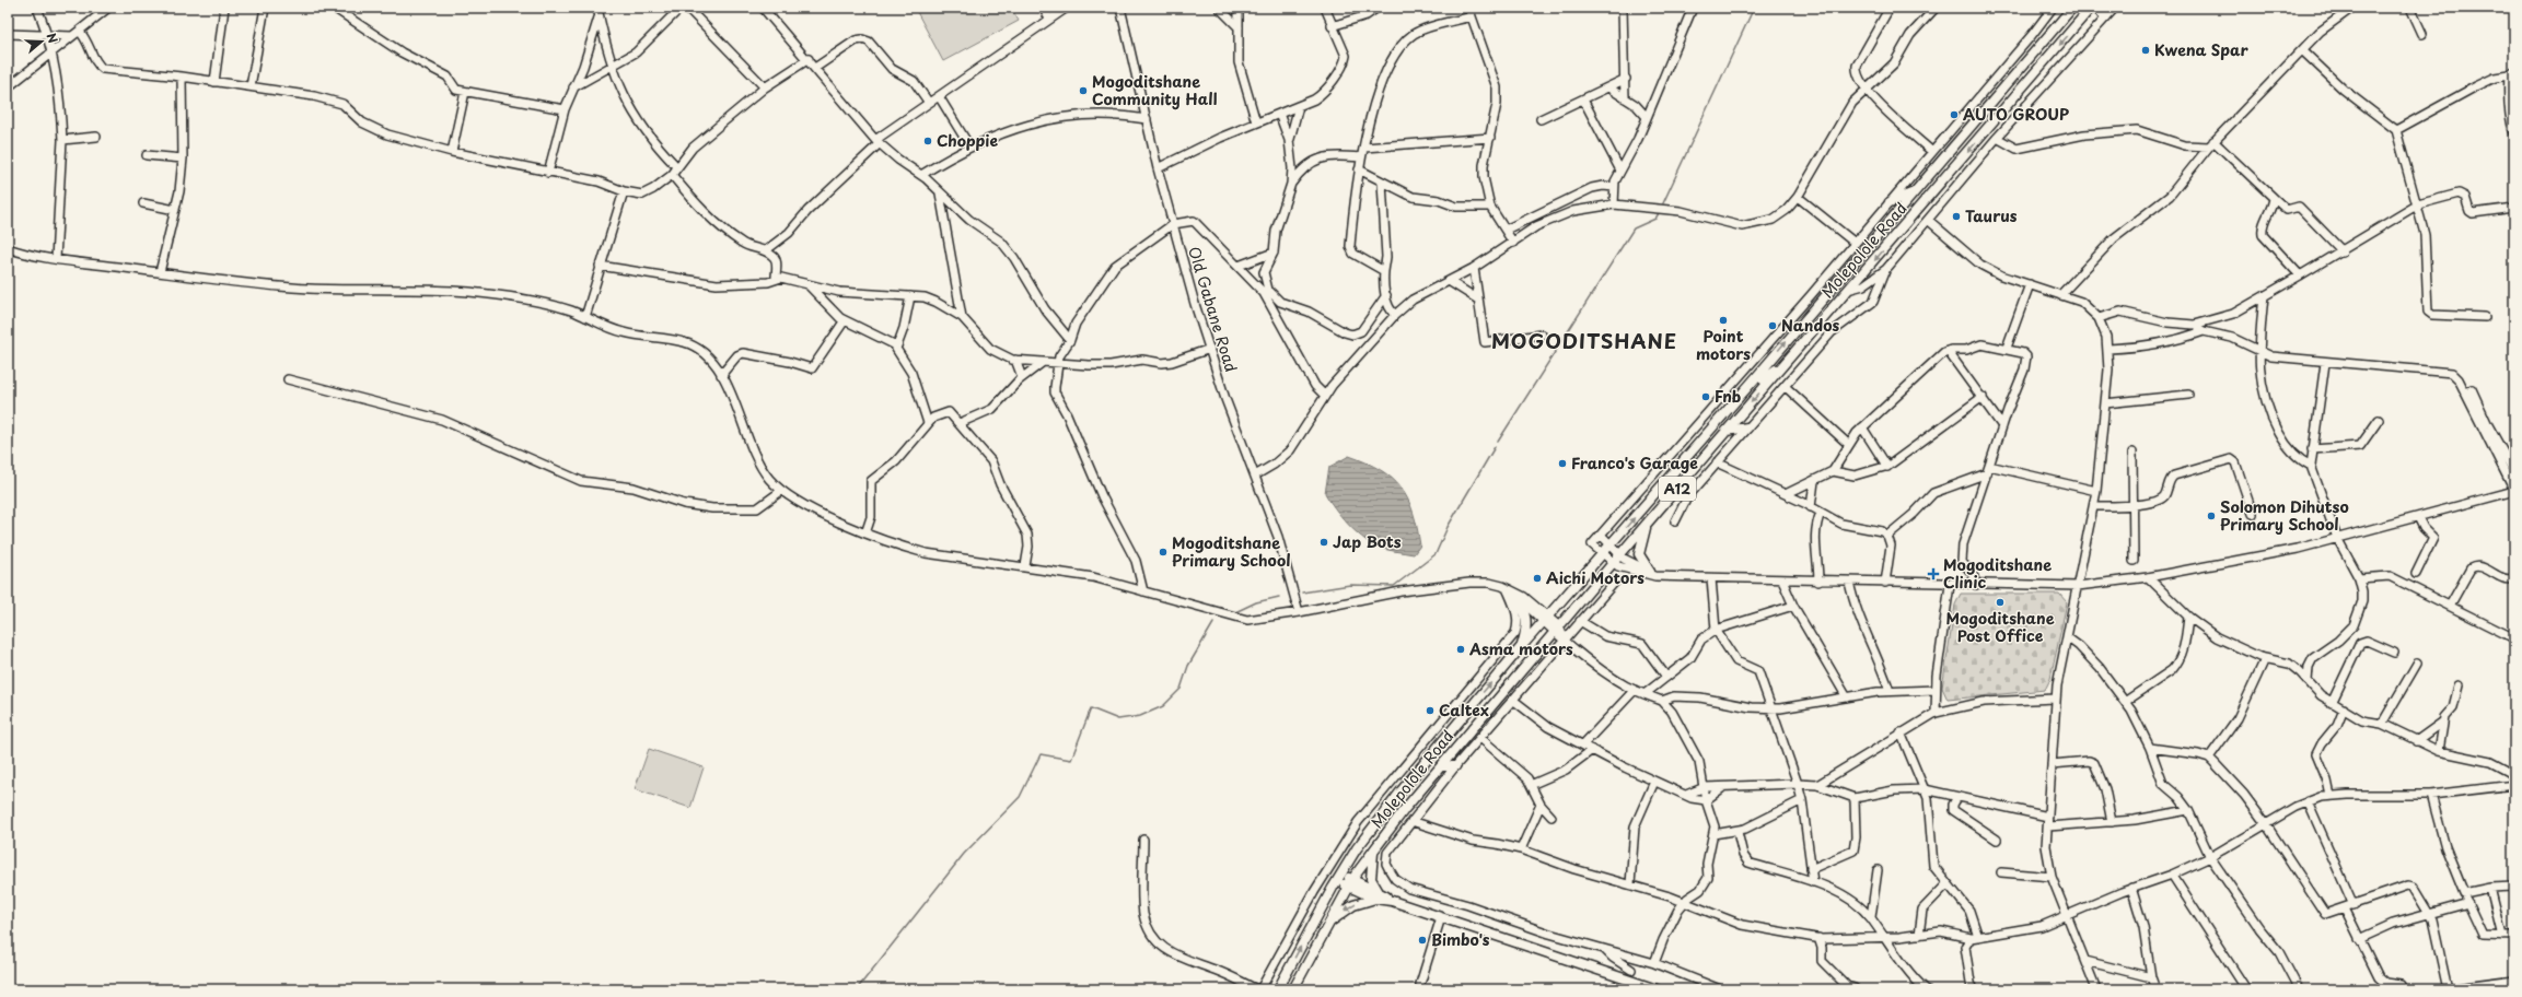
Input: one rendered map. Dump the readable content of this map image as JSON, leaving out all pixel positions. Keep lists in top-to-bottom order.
{
  "streets": {
    "main road": ["Molepolole Road", "A12"],
    "street": ["Old Gabane Road"]
  },
  "districts": ["MOGODITSHANE"],
  "places": {
    "other": [
      "Kwena Spar",
      "Mogoditshane Community Hall",
      "AUTO GROUP",
      "Choppie",
      "Taurus",
      "Point motors",
      "Nandos",
      "Fnb",
      "Franco's Garage",
      "Solomon Dihutso Primary School",
      "Jap Bots",
      "Mogoditshane Primary School",
      "Aichi Motors",
      "Mogoditshane Post Office",
      "Asma motors",
      "Caltex",
      "Bimbo's"
    ],
    "health": ["Mogoditshane Clinic"]
  },
  "north": "right"
}
